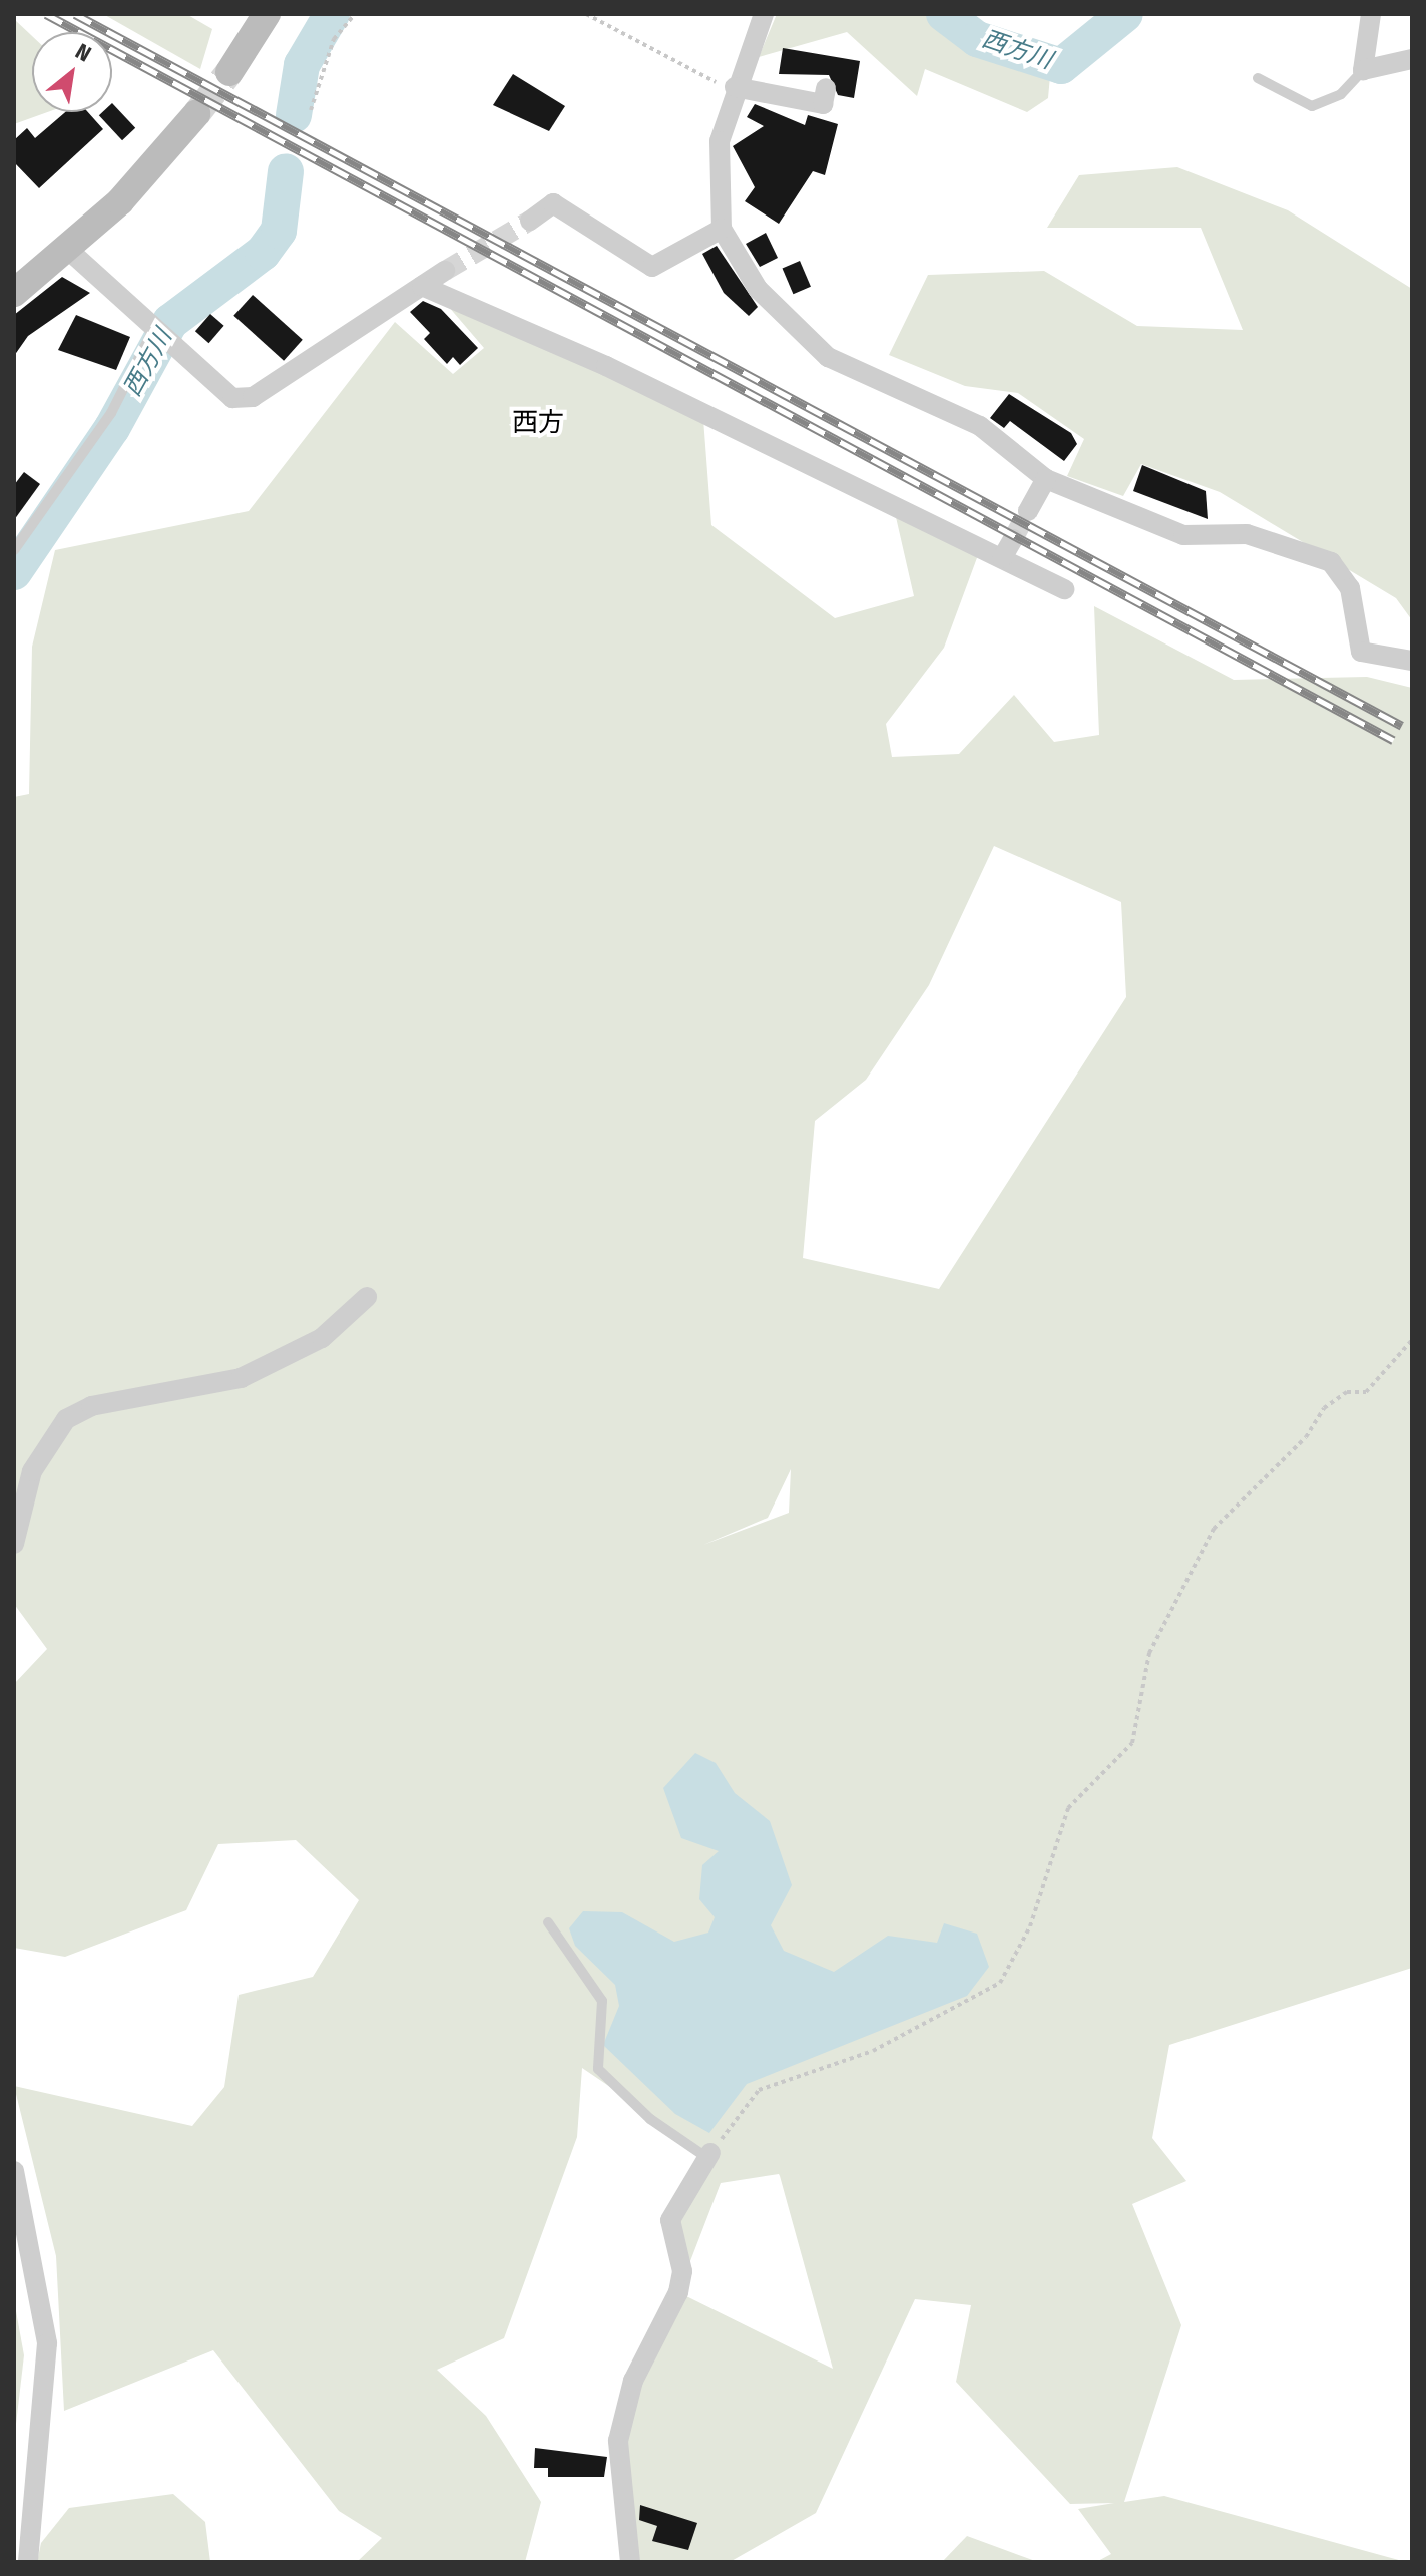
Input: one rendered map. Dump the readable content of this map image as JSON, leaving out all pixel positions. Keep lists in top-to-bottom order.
{
  "districts": ["西方"],
  "water": ["西方川"],
  "north": "top right"
}
